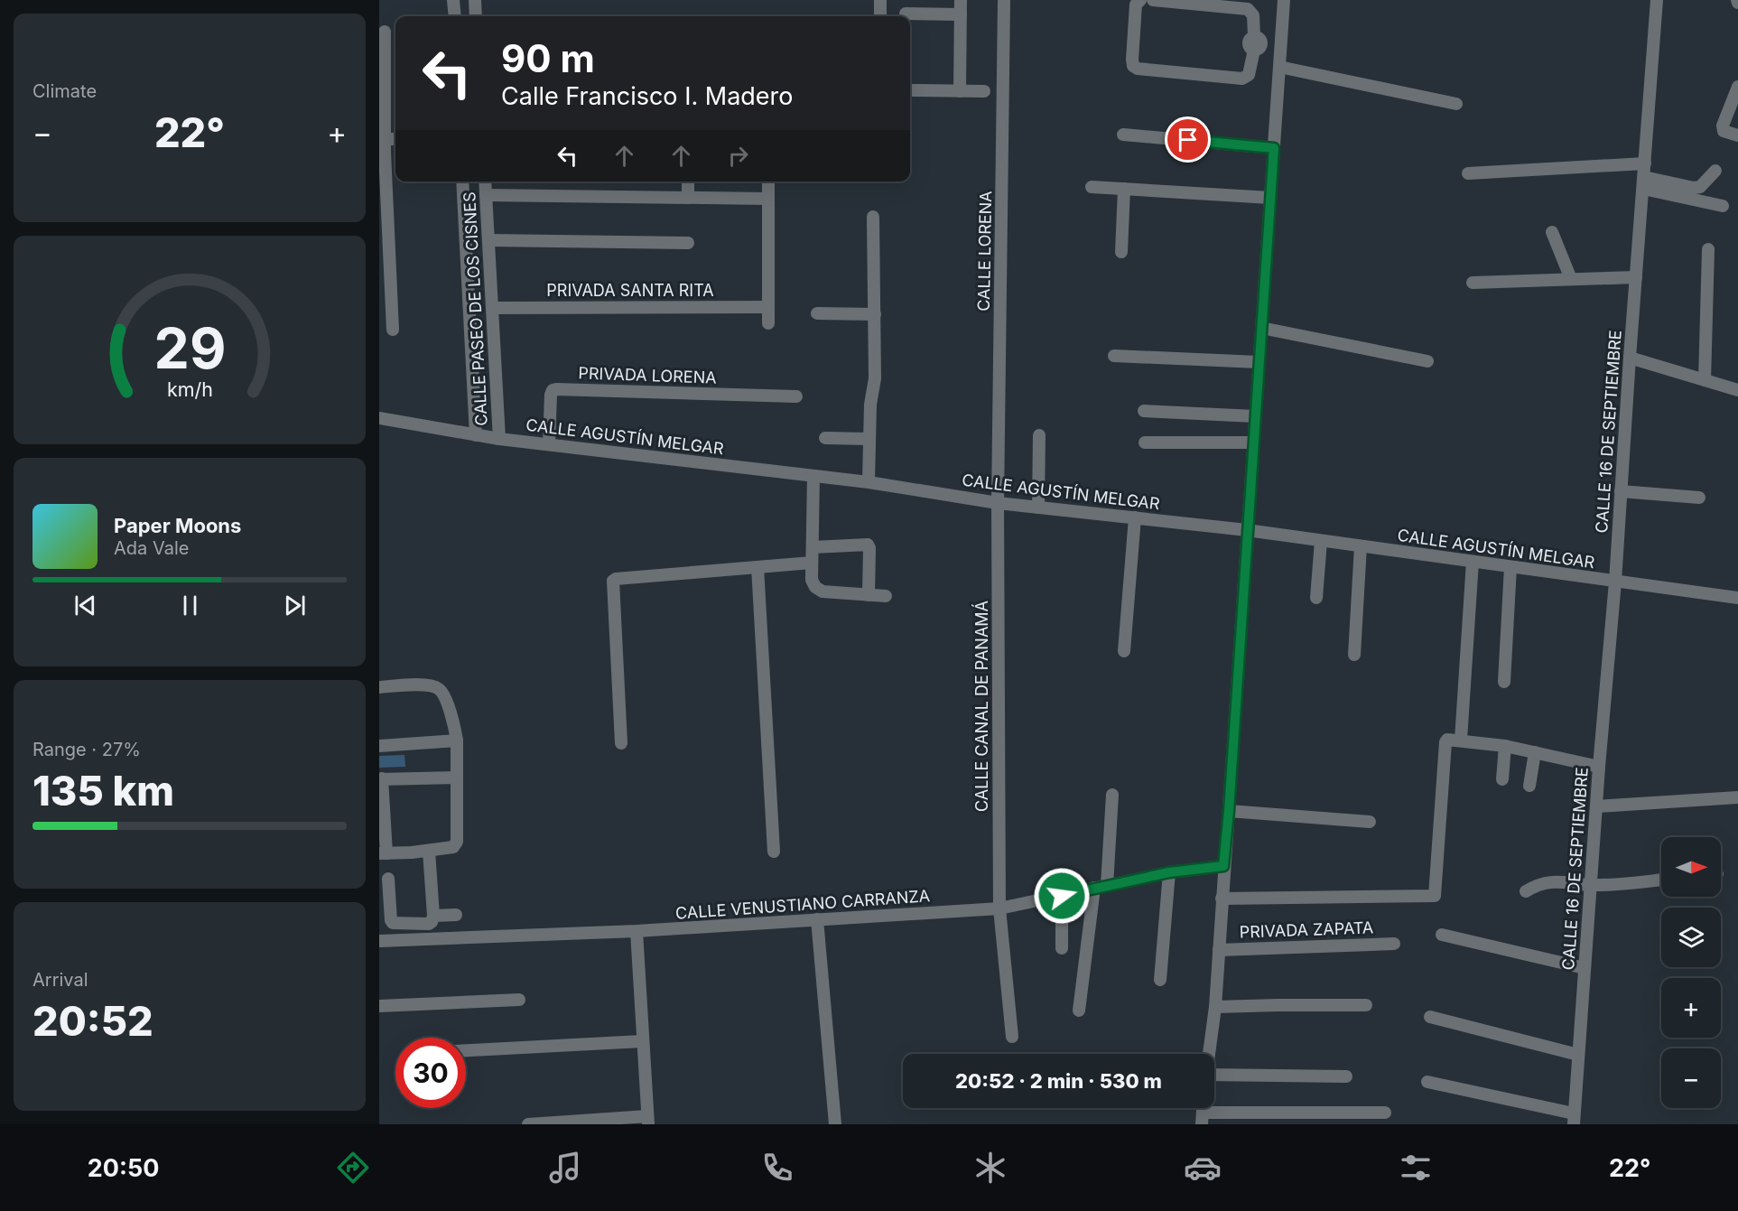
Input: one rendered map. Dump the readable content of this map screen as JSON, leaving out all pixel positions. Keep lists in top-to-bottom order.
{
  "streets": {
    "street": [
      "CALLE LORENA",
      "PRIVADA SANTA RITA",
      "CALLE PASEO DE LOS CISNES",
      "PRIVADA LORENA",
      "CALLE 16 DE SEPTIEMBRE",
      "CALLE AGUSTÍN MELGAR",
      "CALLE CANAL DE PANAMÁ",
      "CALLE VENUSTIANO CARRANZA",
      "PRIVADA ZAPATA"
    ]
  },
  "crossings": [
    ["CALLE LORENA", "CALLE AGUSTÍN MELGAR"],
    ["CALLE LORENA", "CALLE CANAL DE PANAMÁ"],
    ["PRIVADA SANTA RITA", "CALLE PASEO DE LOS CISNES"],
    ["CALLE PASEO DE LOS CISNES", "CALLE AGUSTÍN MELGAR"],
    ["PRIVADA LORENA", "CALLE AGUSTÍN MELGAR"],
    ["CALLE 16 DE SEPTIEMBRE", "CALLE AGUSTÍN MELGAR"],
    ["CALLE AGUSTÍN MELGAR", "CALLE CANAL DE PANAMÁ"],
    ["CALLE CANAL DE PANAMÁ", "CALLE VENUSTIANO CARRANZA"]
  ],
  "north": "right",
  "page": {
    "tile": [
      "Climate",
      ["Range · 27%", "135 km"],
      ["Arrival", "20:52"]
    ],
    "turn": ["90 m", "Calle Francisco I. Madero"],
    "heat": ["−", "22°", "+"],
    "song": ["Paper Moons", "Ada Vale"],
    "map_buttons": ["+", "−"],
    "limit": "30",
    "trip": "20:52 · 2 min · 530 m",
    "tabs": ["20:50", "22°"],
    "gauge": ["29", "km/h"]
  }
}
